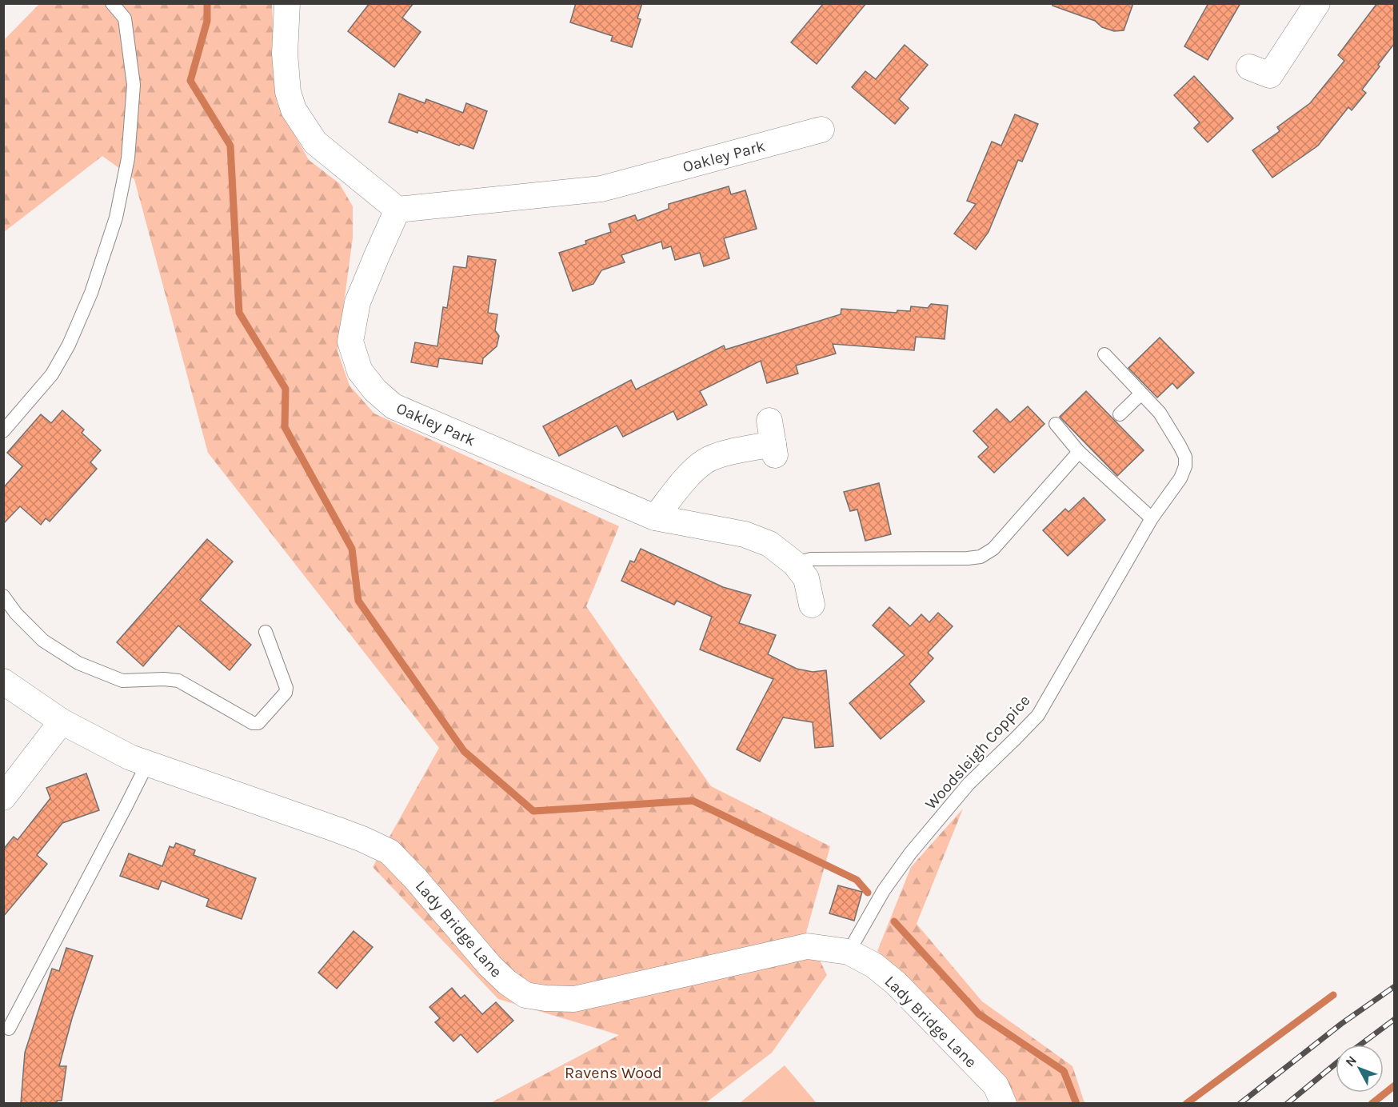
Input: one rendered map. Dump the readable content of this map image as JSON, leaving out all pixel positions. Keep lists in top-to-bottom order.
{
  "streets": {
    "street": ["Oakley Park", "Lady Bridge Lane"],
    "lane": ["Woodsleigh Coppice"]
  },
  "crossings": [
    ["Woodsleigh Coppice", "Lady Bridge Lane"]
  ],
  "parks": ["Ravens Wood"],
  "north": "top left"
}
